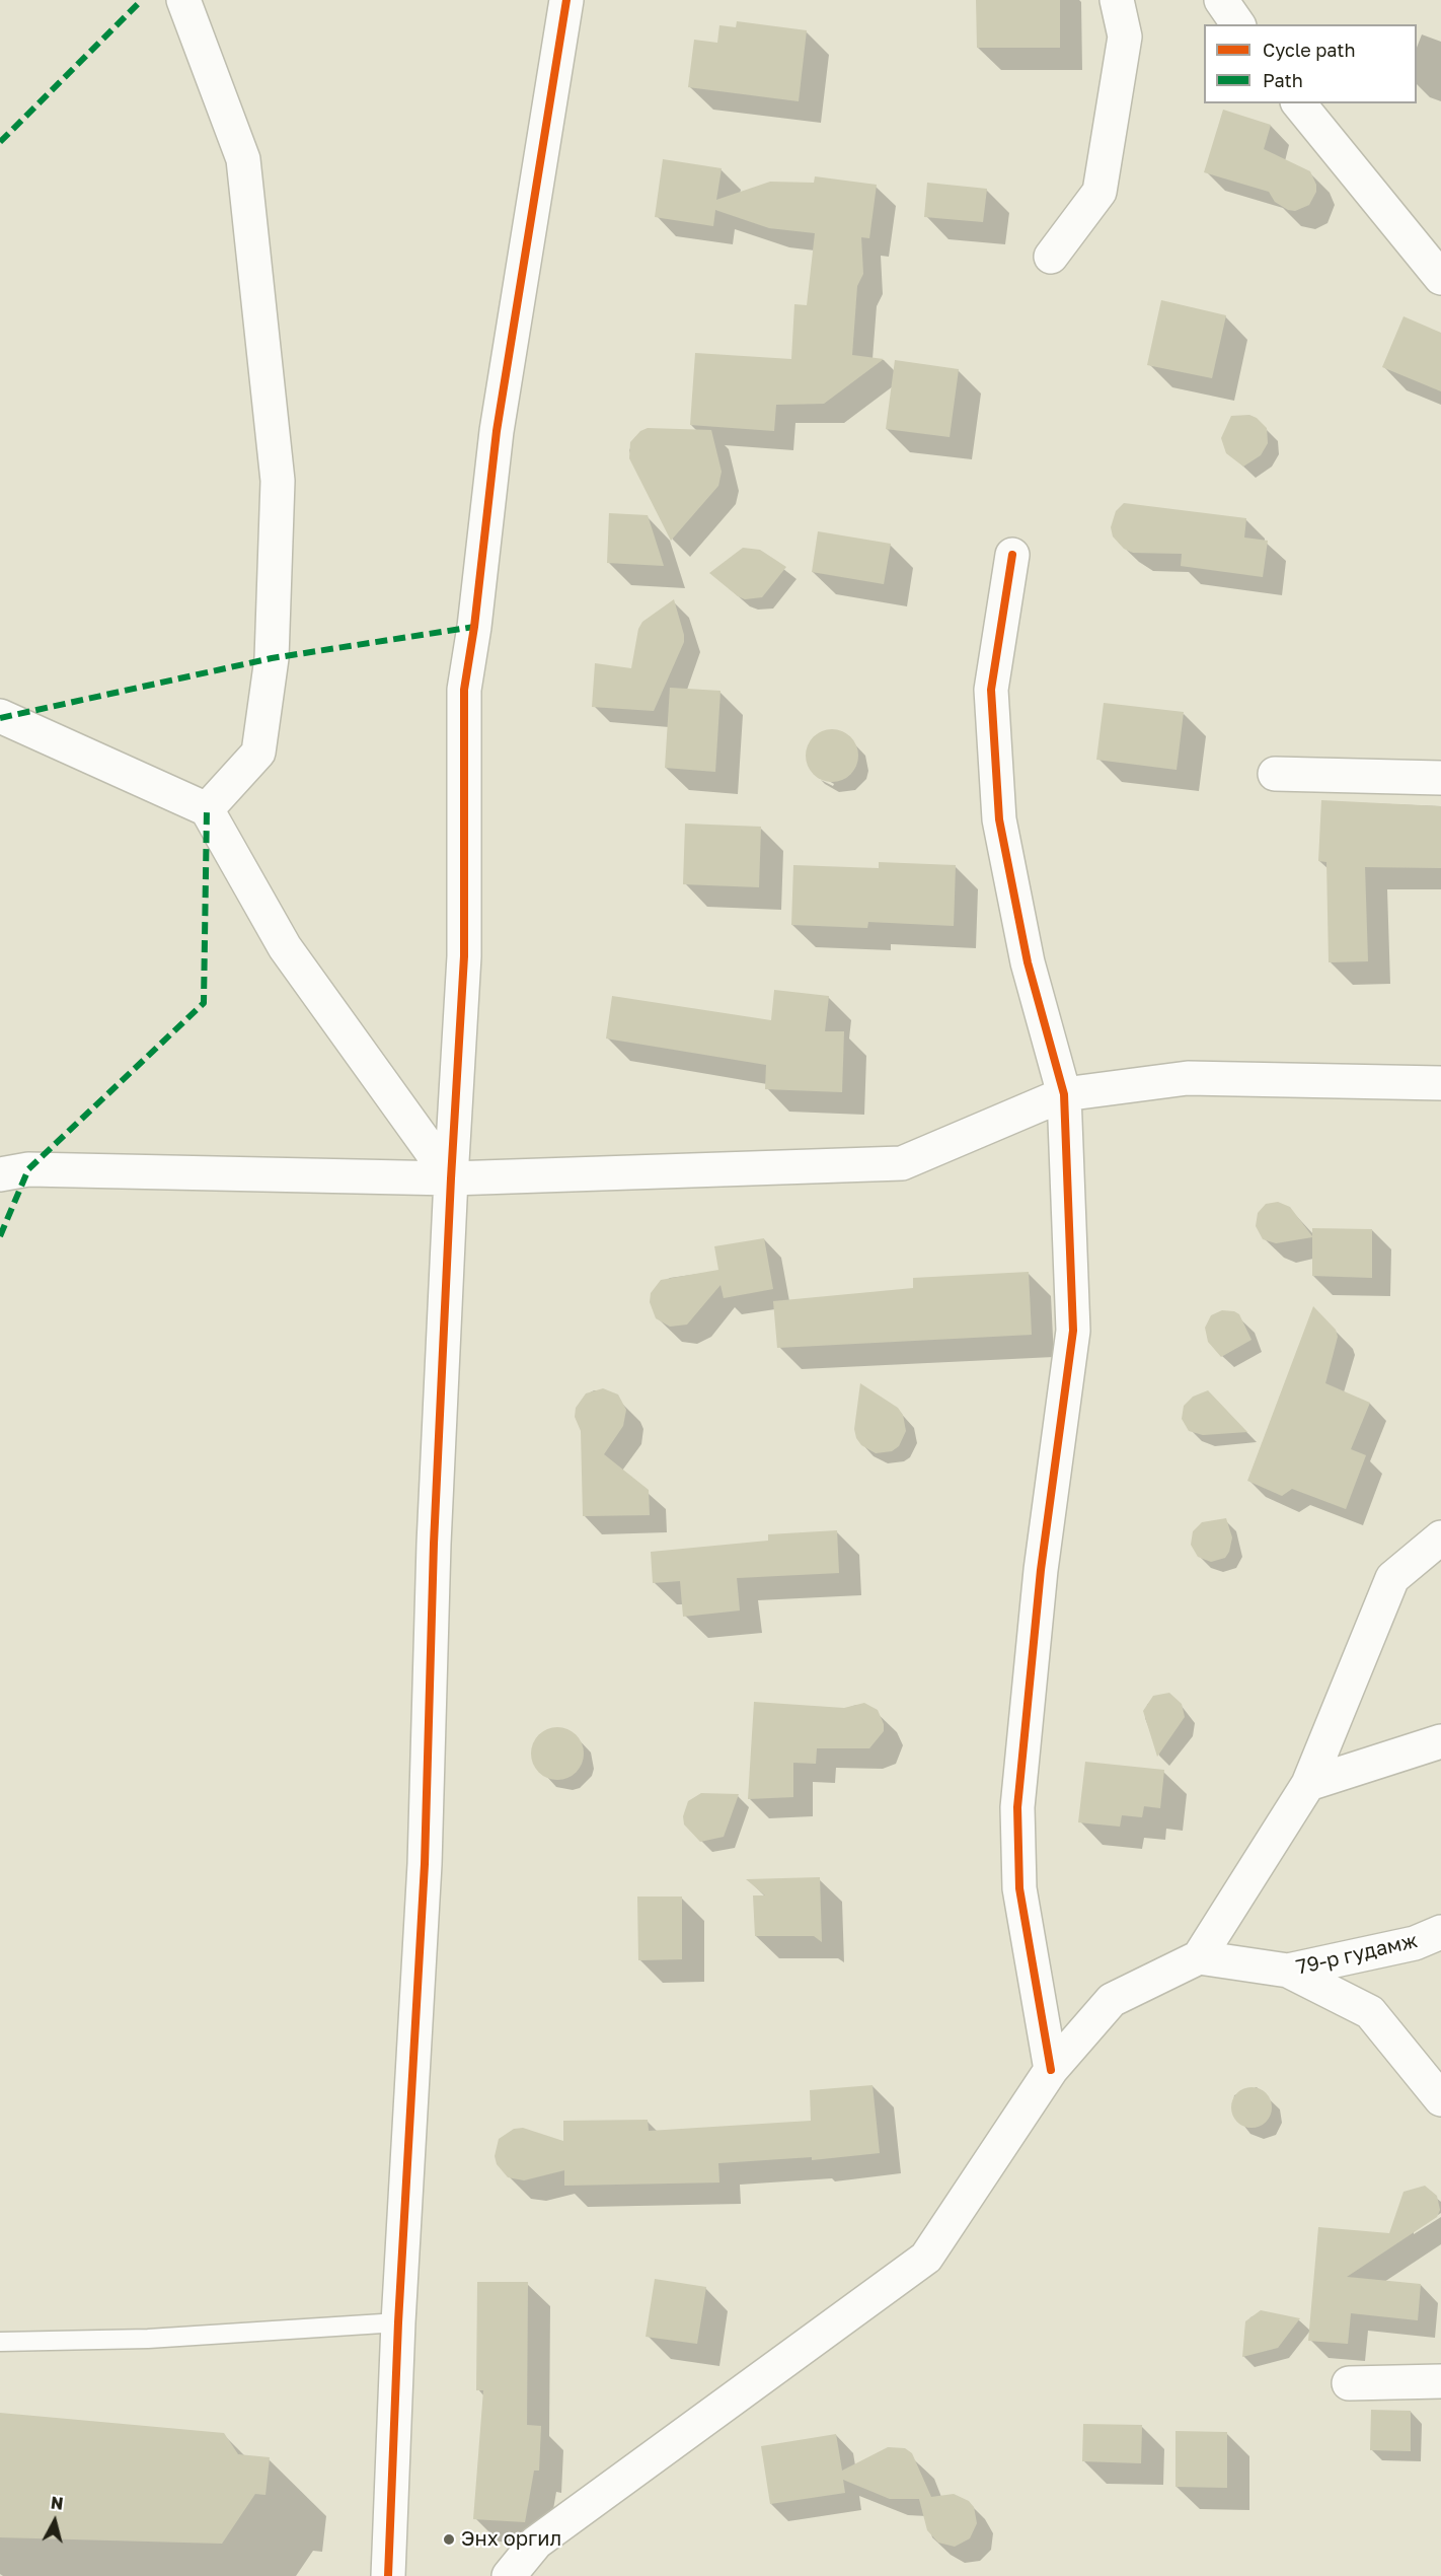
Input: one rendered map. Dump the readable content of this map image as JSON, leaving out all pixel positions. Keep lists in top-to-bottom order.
{
  "streets": {
    "street": ["79-р гудамж"]
  },
  "places": ["Энх оргил"],
  "legend": ["Cycle path", "Path"],
  "north": "top"
}
